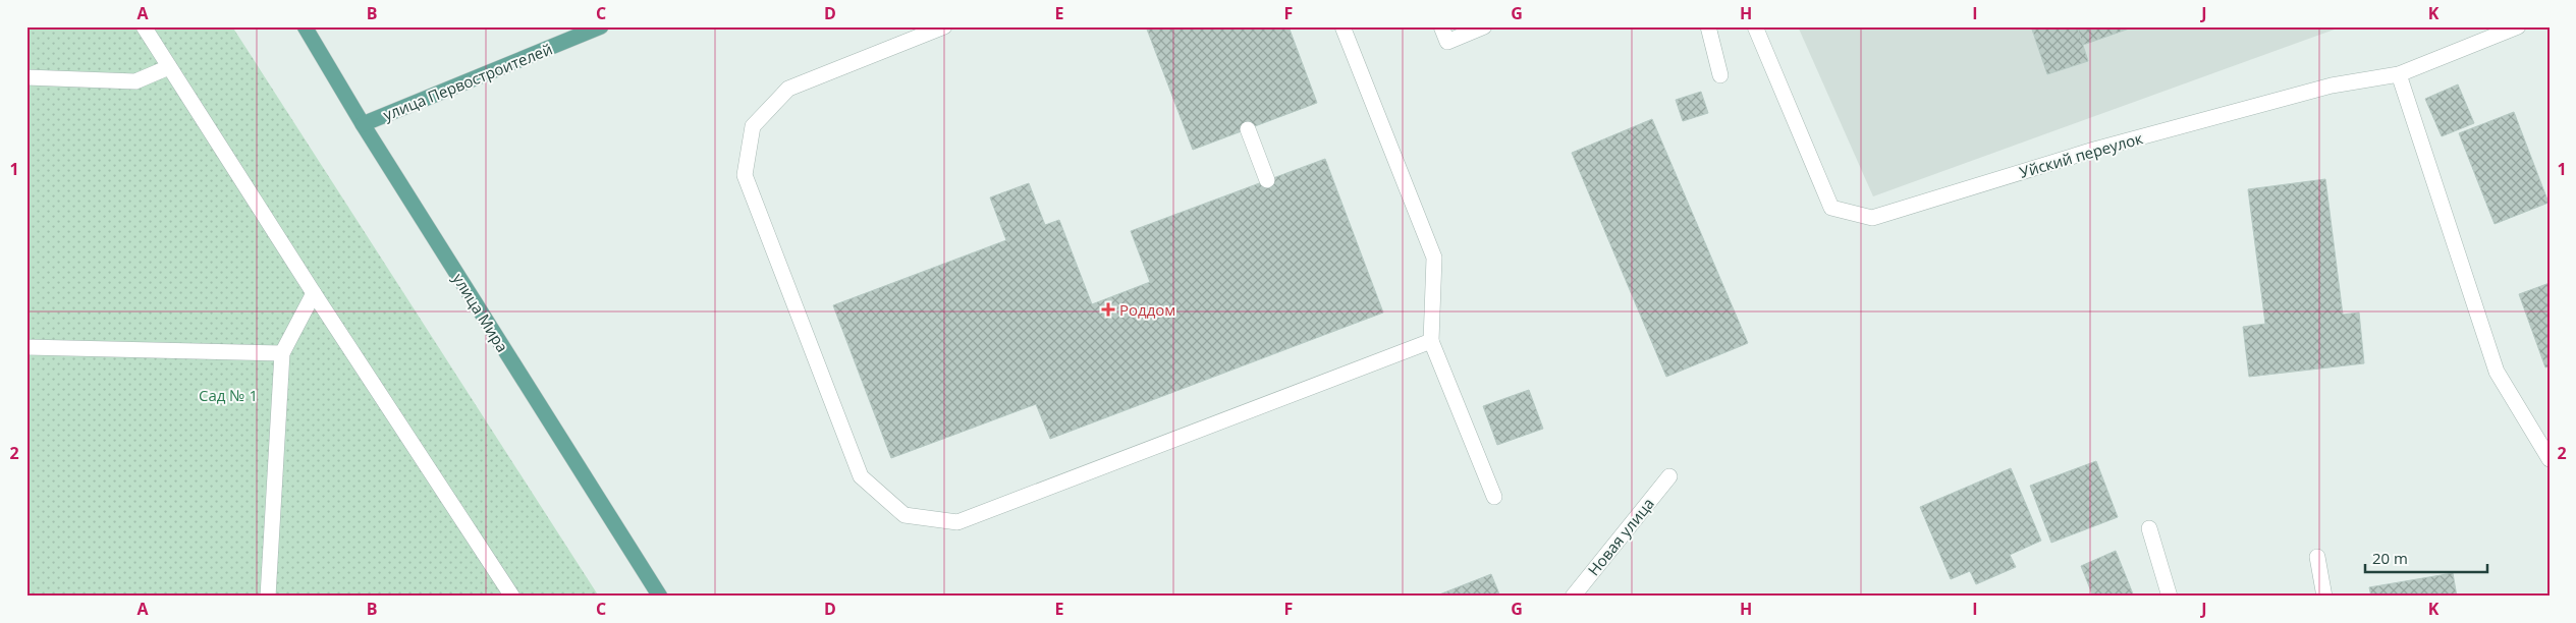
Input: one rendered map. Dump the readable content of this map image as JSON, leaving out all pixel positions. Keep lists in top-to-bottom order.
{
  "streets": {
    "main road": ["улица Первостроителей", "улица Мира"],
    "street": ["Уйский переулок", "Новая улица"]
  },
  "crossings": [
    ["улица Первостроителей", "улица Мира"]
  ],
  "parks": ["Сад № 1"],
  "places": {
    "health": ["Роддом"]
  },
  "scale_bar": "20 m",
  "grid": {
    "columns": [
      "A",
      "B",
      "C",
      "D",
      "E",
      "F",
      "G",
      "H",
      "I",
      "J",
      "K"
    ],
    "rows": ["1", "2"]
  }
}
